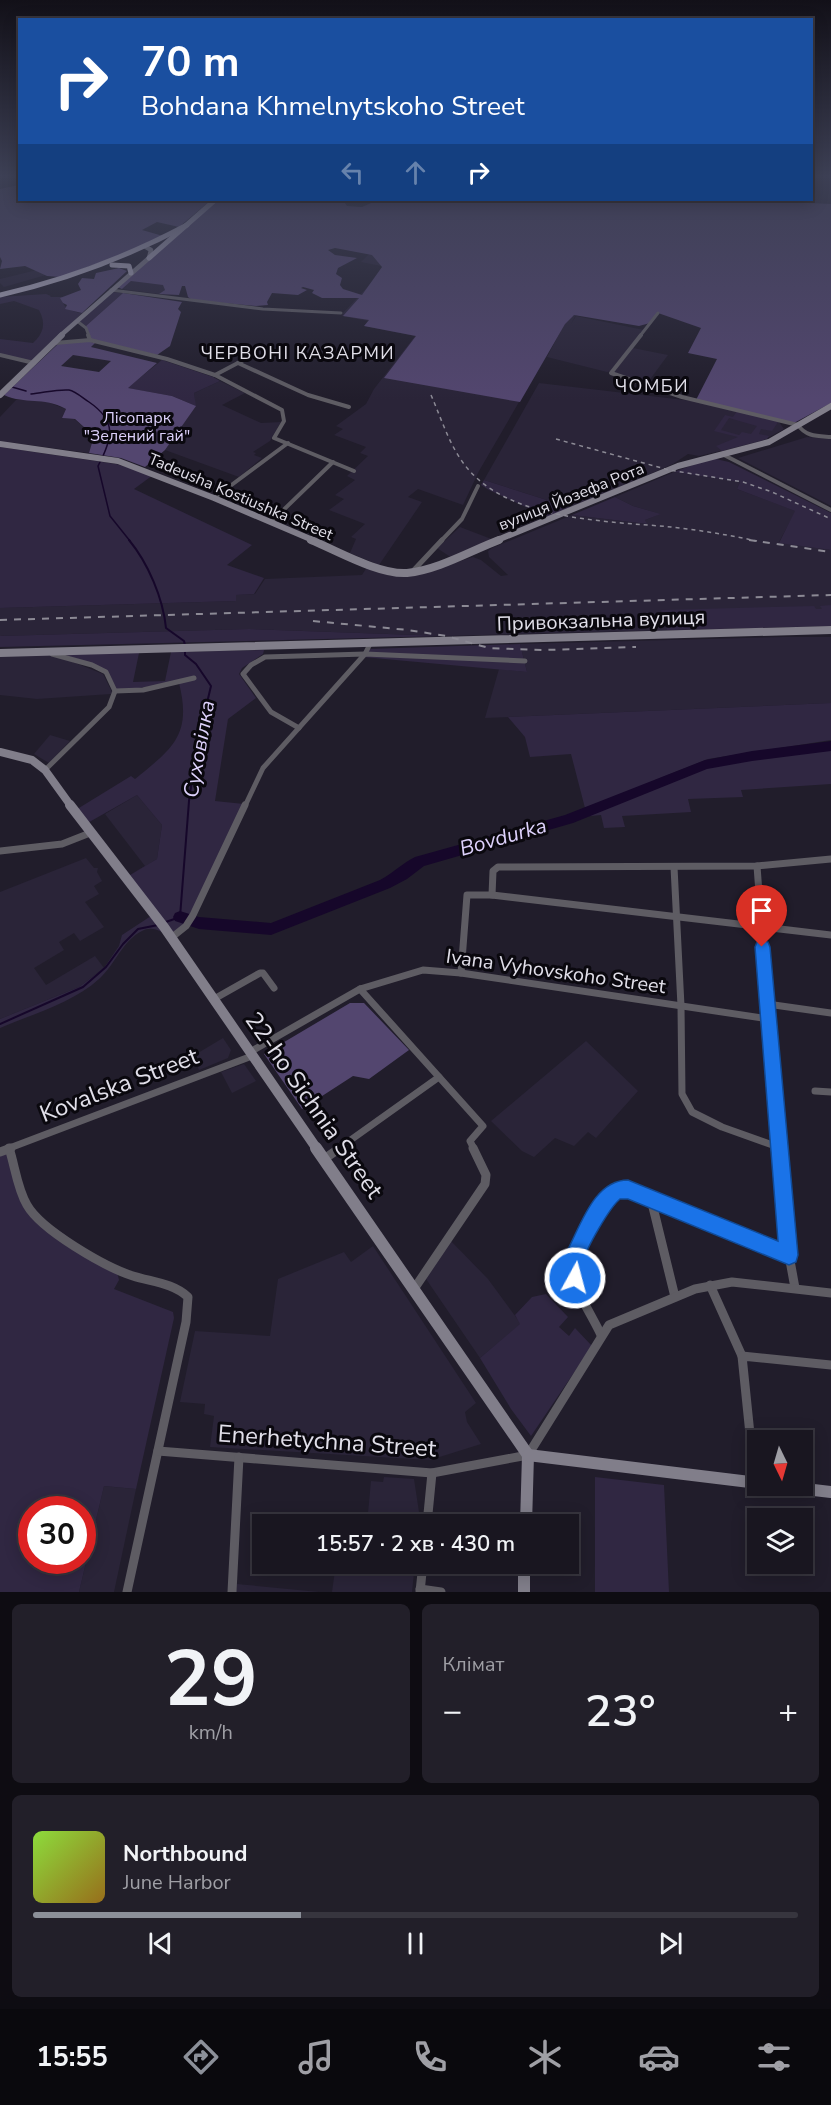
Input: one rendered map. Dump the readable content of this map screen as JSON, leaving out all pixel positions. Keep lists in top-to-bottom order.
{
  "streets": {
    "main road": [
      "Tadeusha Kostiushka Street",
      "вулиця Йозефа Рота",
      "Привокзальна вулиця",
      "22-ho Sichnia Street"
    ],
    "street": ["Ivana Vyhovskoho Street", "Kovalska Street", "Enerhetychna Street"]
  },
  "crossings": [
    ["Tadeusha Kostiushka Street", "вулиця Йозефа Рота"],
    ["Ivana Vyhovskoho Street", "Kovalska Street"],
    ["Ivana Vyhovskoho Street", "22-ho Sichnia Street"],
    ["Kovalska Street", "22-ho Sichnia Street"],
    ["22-ho Sichnia Street", "Enerhetychna Street"]
  ],
  "districts": ["ЧЕРВОНІ КАЗАРМИ", "ЧОМБИ"],
  "water": ["Суховілка", "Bovdurka"],
  "parks": ["Лісопарк \"Зелений гай\""],
  "north": "bottom",
  "page": {
    "turn": ["70 m", "Bohdana Khmelnytskoho Street"],
    "limit": "30",
    "trip": "15:57 · 2 хв · 430 m",
    "tile": [
      ["29", "km/h"],
      "Клімат"
    ],
    "heat": ["−", "23°", "+"],
    "song": ["Northbound", "June Harbor"],
    "tabs": "15:55"
  }
}
